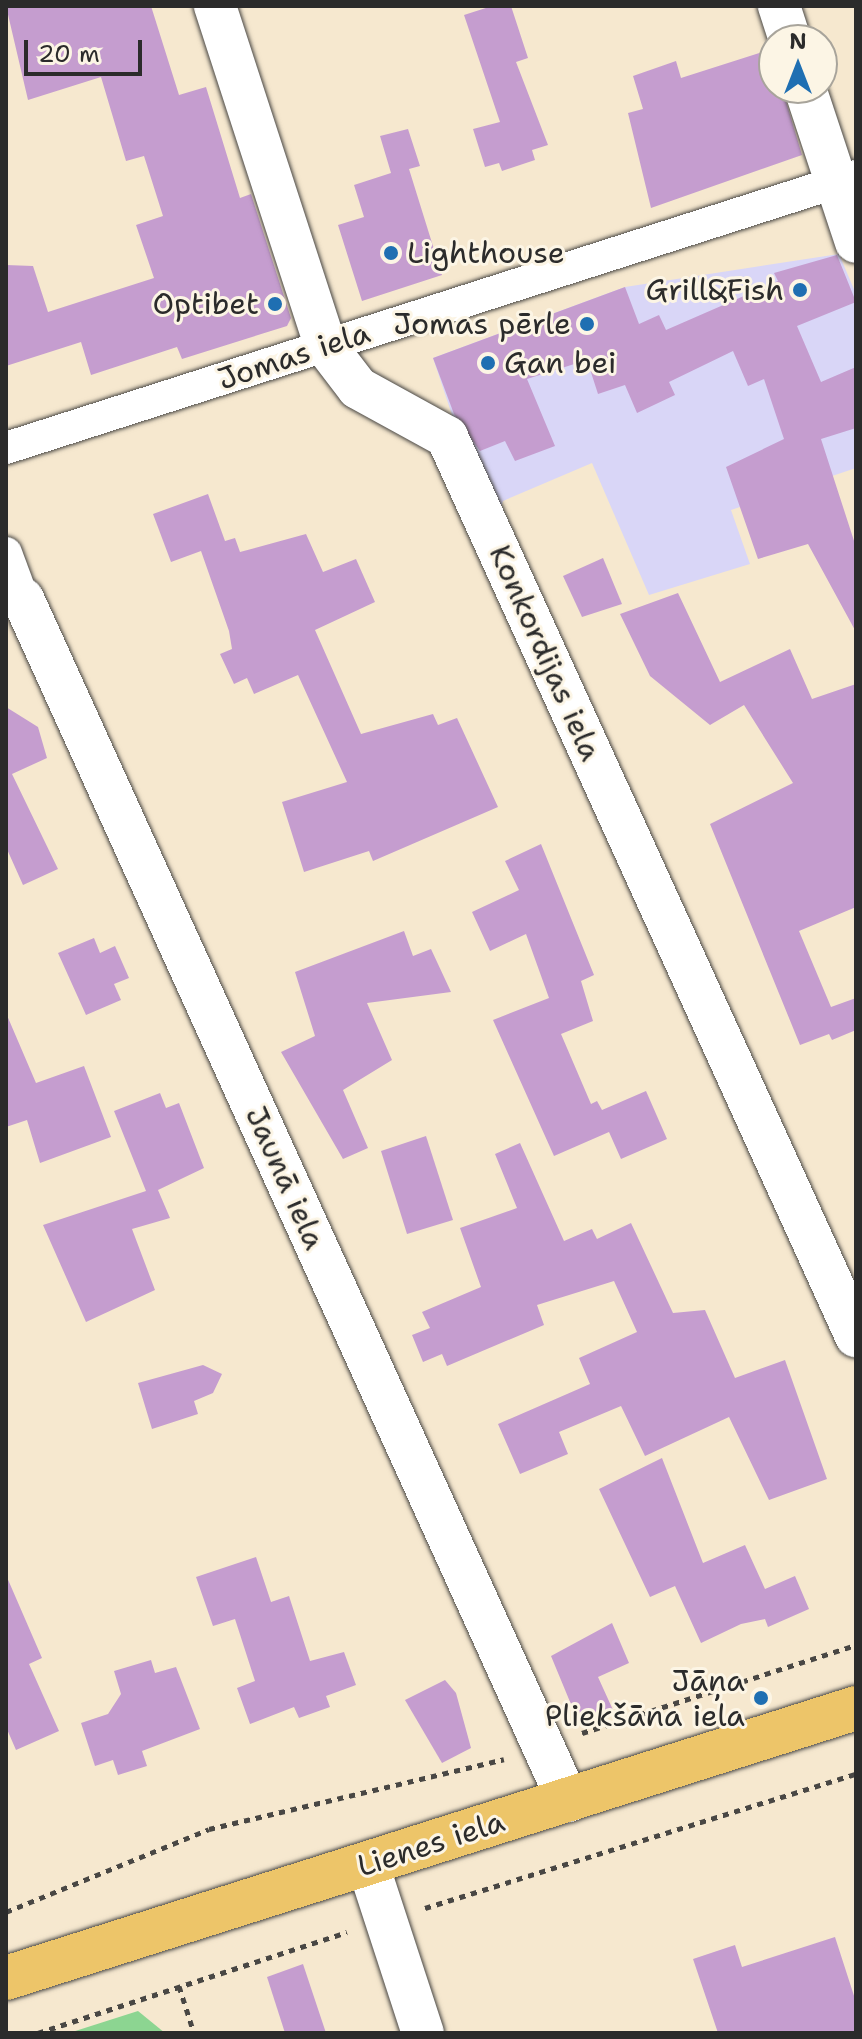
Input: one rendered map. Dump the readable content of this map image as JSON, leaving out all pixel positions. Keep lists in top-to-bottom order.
{
  "streets": {
    "main road": ["Lienes iela"],
    "street": ["Jomas iela", "Konkordijas iela", "Jaunā iela"]
  },
  "crossings": [
    ["Jomas iela", "Konkordijas iela"],
    ["Jaunā iela", "Lienes iela"]
  ],
  "places": [
    "Lighthouse",
    "Grill&Fish",
    "Optibet",
    "Jomas pērle",
    "Gan bei",
    "Jāņa Pliekšāna iela"
  ],
  "scale_bar": "20 m",
  "north": "top"
}
